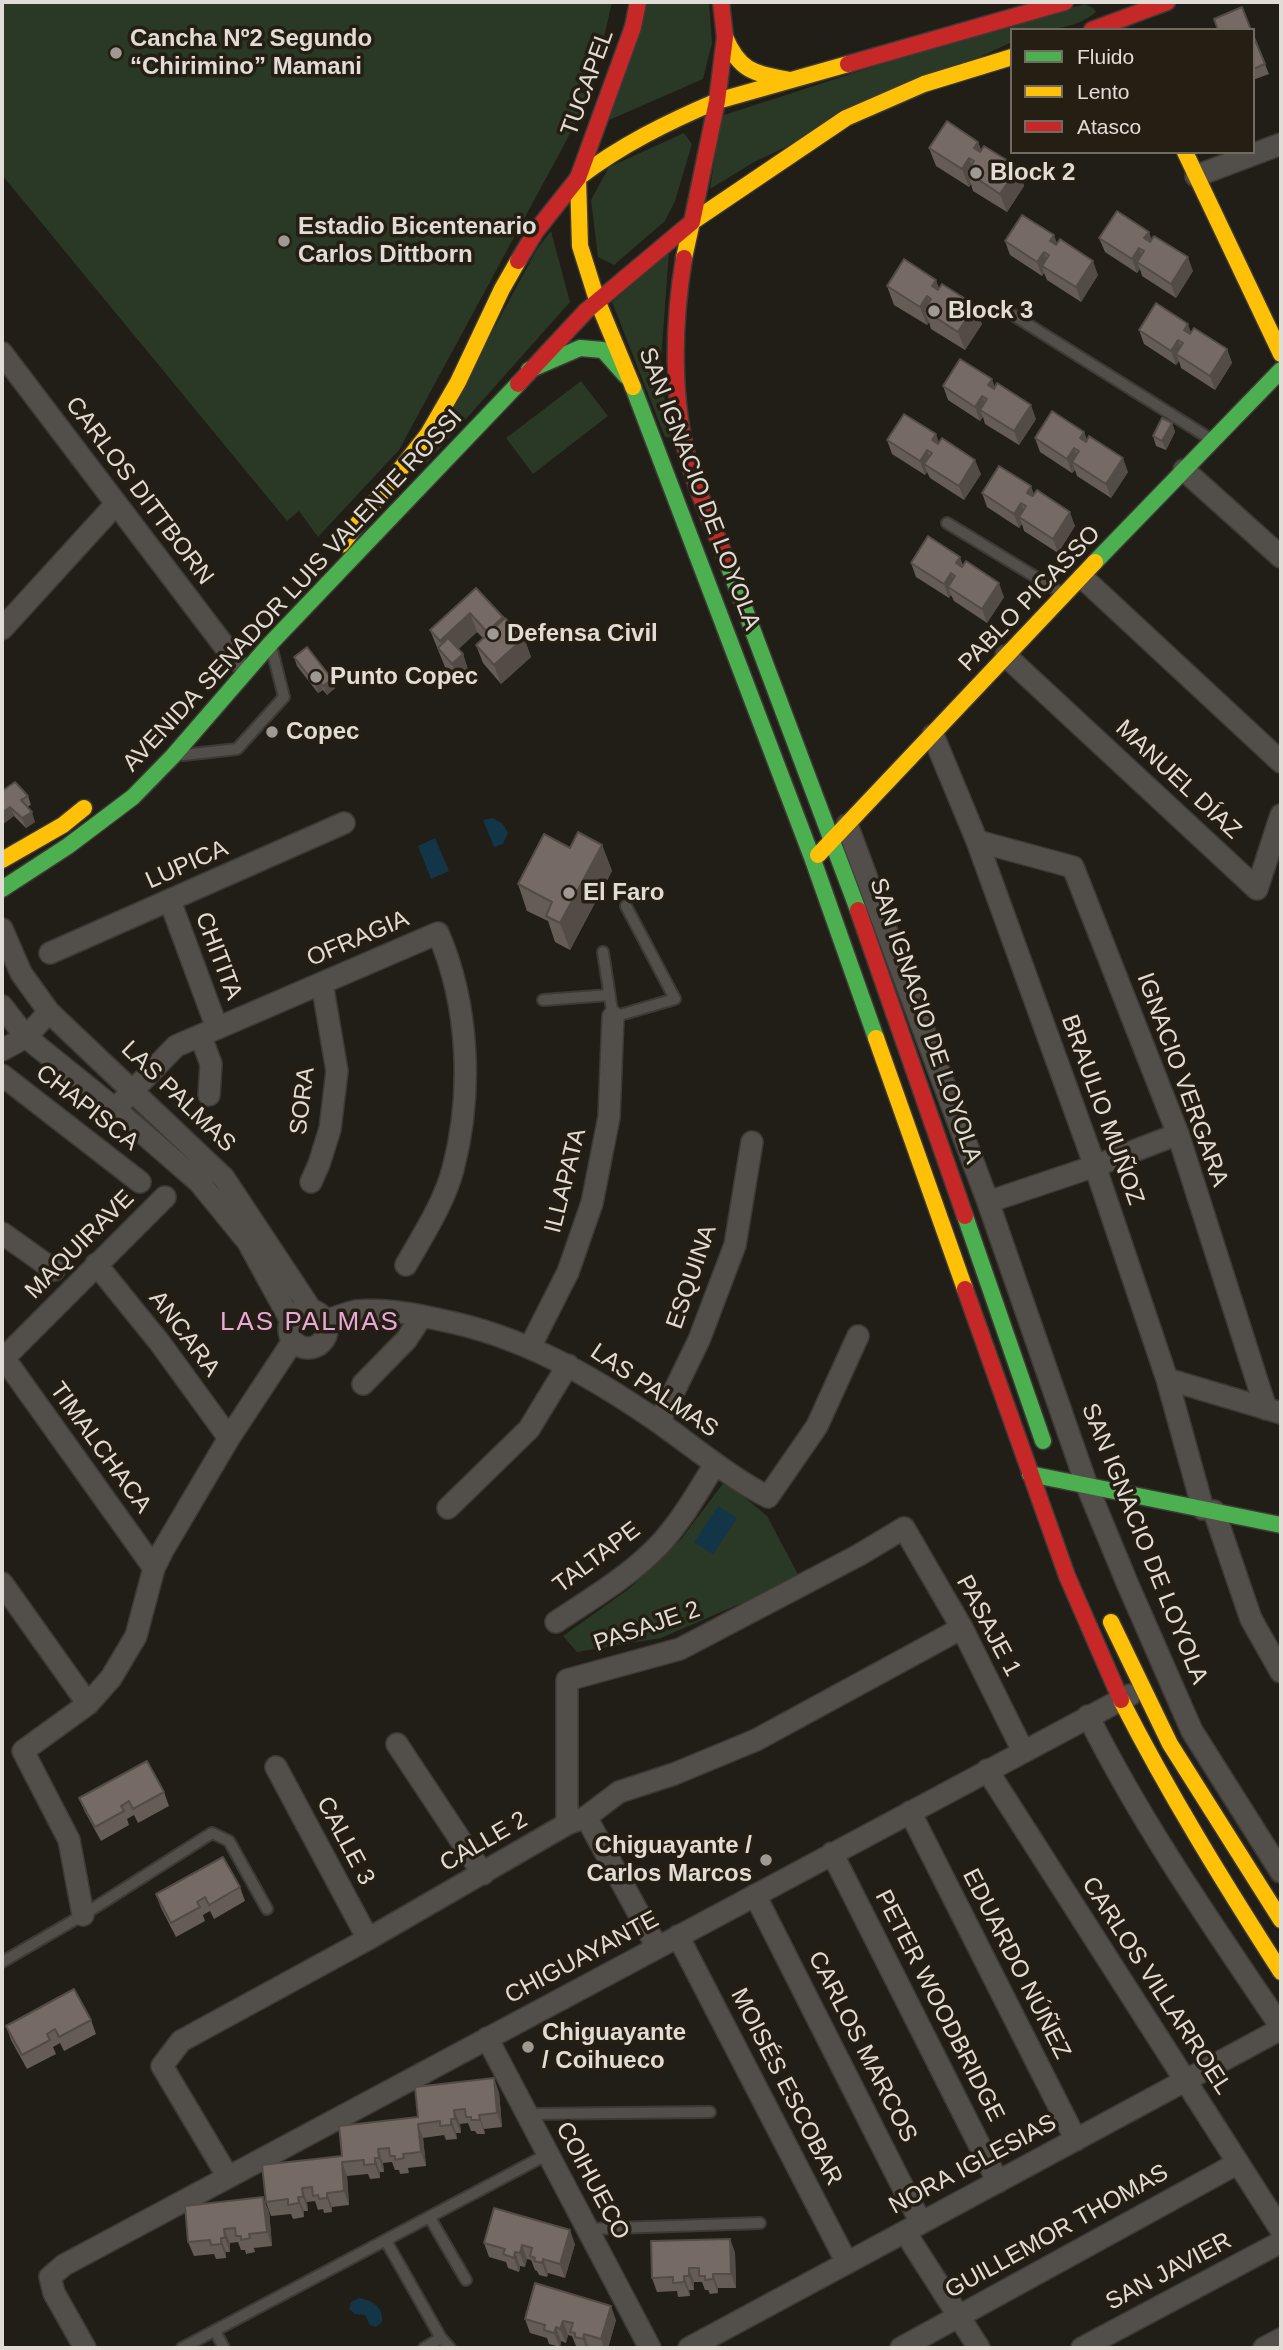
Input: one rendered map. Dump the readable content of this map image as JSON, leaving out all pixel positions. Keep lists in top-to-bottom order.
{
  "streets": {
    "main road": [
      "TUCAPEL",
      "SAN IGNACIO DE LOYOLA",
      "AVENIDA SENADOR LUIS VALENTE ROSSI",
      "PABLO PICASSO"
    ],
    "street": [
      "CARLOS DITTBORN",
      "MANUEL DÍAZ",
      "LUPICA",
      "OFRAGIA",
      "CHITITA",
      "IGNACIO VERGARA",
      "LAS PALMAS",
      "SORA",
      "CHAPISCA",
      "BRAULIO MUÑOZ",
      "ILLAPATA",
      "MAQUIRAVE",
      "ESQUINA",
      "ANCARA",
      "TIMALCHACA",
      "TALTAPE",
      "PASAJE 1",
      "PASAJE 2",
      "CALLE 3",
      "CALLE 2",
      "CHIGUAYANTE",
      "EDUARDO NÚÑEZ",
      "CARLOS VILLARROEL",
      "PETER WOODBRIDGE",
      "CARLOS MARCOS",
      "MOISÉS ESCOBAR",
      "NORA IGLESIAS",
      "COIHUECO",
      "GUILLEMOR THOMAS",
      "SAN JAVIER"
    ]
  },
  "crossings": [
    ["TUCAPEL", "SAN IGNACIO DE LOYOLA"],
    ["TUCAPEL", "AVENIDA SENADOR LUIS VALENTE ROSSI"],
    ["SAN IGNACIO DE LOYOLA", "AVENIDA SENADOR LUIS VALENTE ROSSI"],
    ["SAN IGNACIO DE LOYOLA", "PABLO PICASSO"],
    ["SAN IGNACIO DE LOYOLA", "CHIGUAYANTE"],
    ["CARLOS DITTBORN", "AVENIDA SENADOR LUIS VALENTE ROSSI"],
    ["PABLO PICASSO", "MANUEL DÍAZ"],
    ["PABLO PICASSO", "BRAULIO MUÑOZ"],
    ["LUPICA", "CHITITA"],
    ["OFRAGIA", "CHITITA"],
    ["OFRAGIA", "LAS PALMAS"],
    ["OFRAGIA", "SORA"],
    ["IGNACIO VERGARA", "BRAULIO MUÑOZ"],
    ["LAS PALMAS", "ILLAPATA"],
    ["LAS PALMAS", "ESQUINA"],
    ["LAS PALMAS", "TALTAPE"],
    ["MAQUIRAVE", "ANCARA"],
    ["MAQUIRAVE", "TIMALCHACA"],
    ["PASAJE 1", "PASAJE 2"],
    ["PASAJE 1", "CALLE 2"],
    ["PASAJE 1", "CHIGUAYANTE"],
    ["PASAJE 2", "CALLE 2"],
    ["CALLE 3", "CALLE 2"],
    ["CALLE 2", "CHIGUAYANTE"],
    ["CHIGUAYANTE", "EDUARDO NÚÑEZ"],
    ["CHIGUAYANTE", "CARLOS VILLARROEL"],
    ["CHIGUAYANTE", "PETER WOODBRIDGE"],
    ["CHIGUAYANTE", "CARLOS MARCOS"],
    ["CHIGUAYANTE", "MOISÉS ESCOBAR"],
    ["CHIGUAYANTE", "COIHUECO"],
    ["EDUARDO NÚÑEZ", "NORA IGLESIAS"],
    ["CARLOS VILLARROEL", "NORA IGLESIAS"],
    ["CARLOS VILLARROEL", "GUILLEMOR THOMAS"],
    ["PETER WOODBRIDGE", "NORA IGLESIAS"],
    ["CARLOS MARCOS", "NORA IGLESIAS"],
    ["CARLOS MARCOS", "GUILLEMOR THOMAS"],
    ["MOISÉS ESCOBAR", "NORA IGLESIAS"]
  ],
  "districts": ["LAS PALMAS"],
  "places": [
    "Cancha Nº2 Segundo “Chirimino” Mamani",
    "Block 2",
    "Estadio Bicentenario Carlos Dittborn",
    "Block 3",
    "Defensa Civil",
    "Punto Copec",
    "Copec",
    "El Faro",
    "Chiguayante / Carlos Marcos",
    "Chiguayante / Coihueco"
  ],
  "legend": ["Fluido", "Lento", "Atasco"]
}
